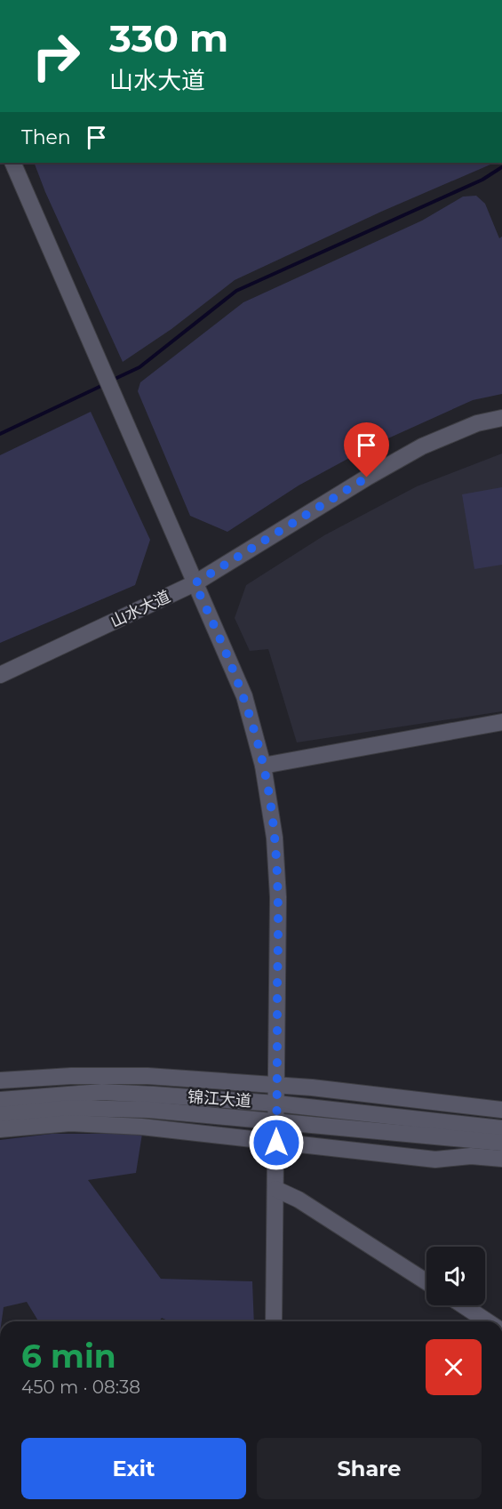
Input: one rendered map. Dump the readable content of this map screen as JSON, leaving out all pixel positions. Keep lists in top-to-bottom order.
{
  "streets": {
    "street": ["山水大道", "锦江大道"]
  },
  "page": {
    "turn": ["330 m", "山水大道"],
    "then": "Then",
    "heading": ["6 min", "450 m · 08:38"],
    "buttons": ["Exit", "Share"]
  }
}
